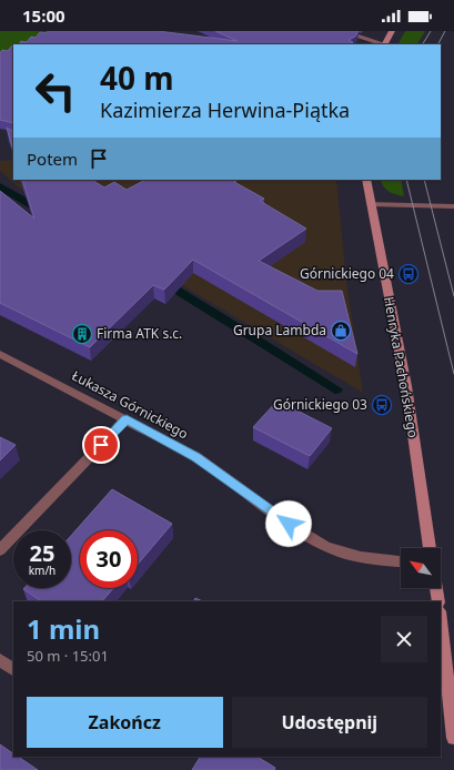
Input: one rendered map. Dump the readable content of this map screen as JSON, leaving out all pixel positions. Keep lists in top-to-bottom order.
{
  "streets": {
    "street": ["Henryka Pachońskiego", "Łukasza Górnickiego"]
  },
  "places": {
    "bus stop": ["Górnickiego 04", "Górnickiego 03"],
    "shop": ["Grupa Lambda"],
    "building": ["Firma ATK s.c."]
  },
  "north": "top left",
  "page": {
    "status": "15:00",
    "turn": ["40 m", "Kazimierza Herwina-Piątka"],
    "then": "Potem",
    "speed": "25 km/h",
    "limit": "30",
    "heading": ["1 min", "50 m · 15:01"],
    "buttons": ["Zakończ", "Udostępnij"]
  }
}
